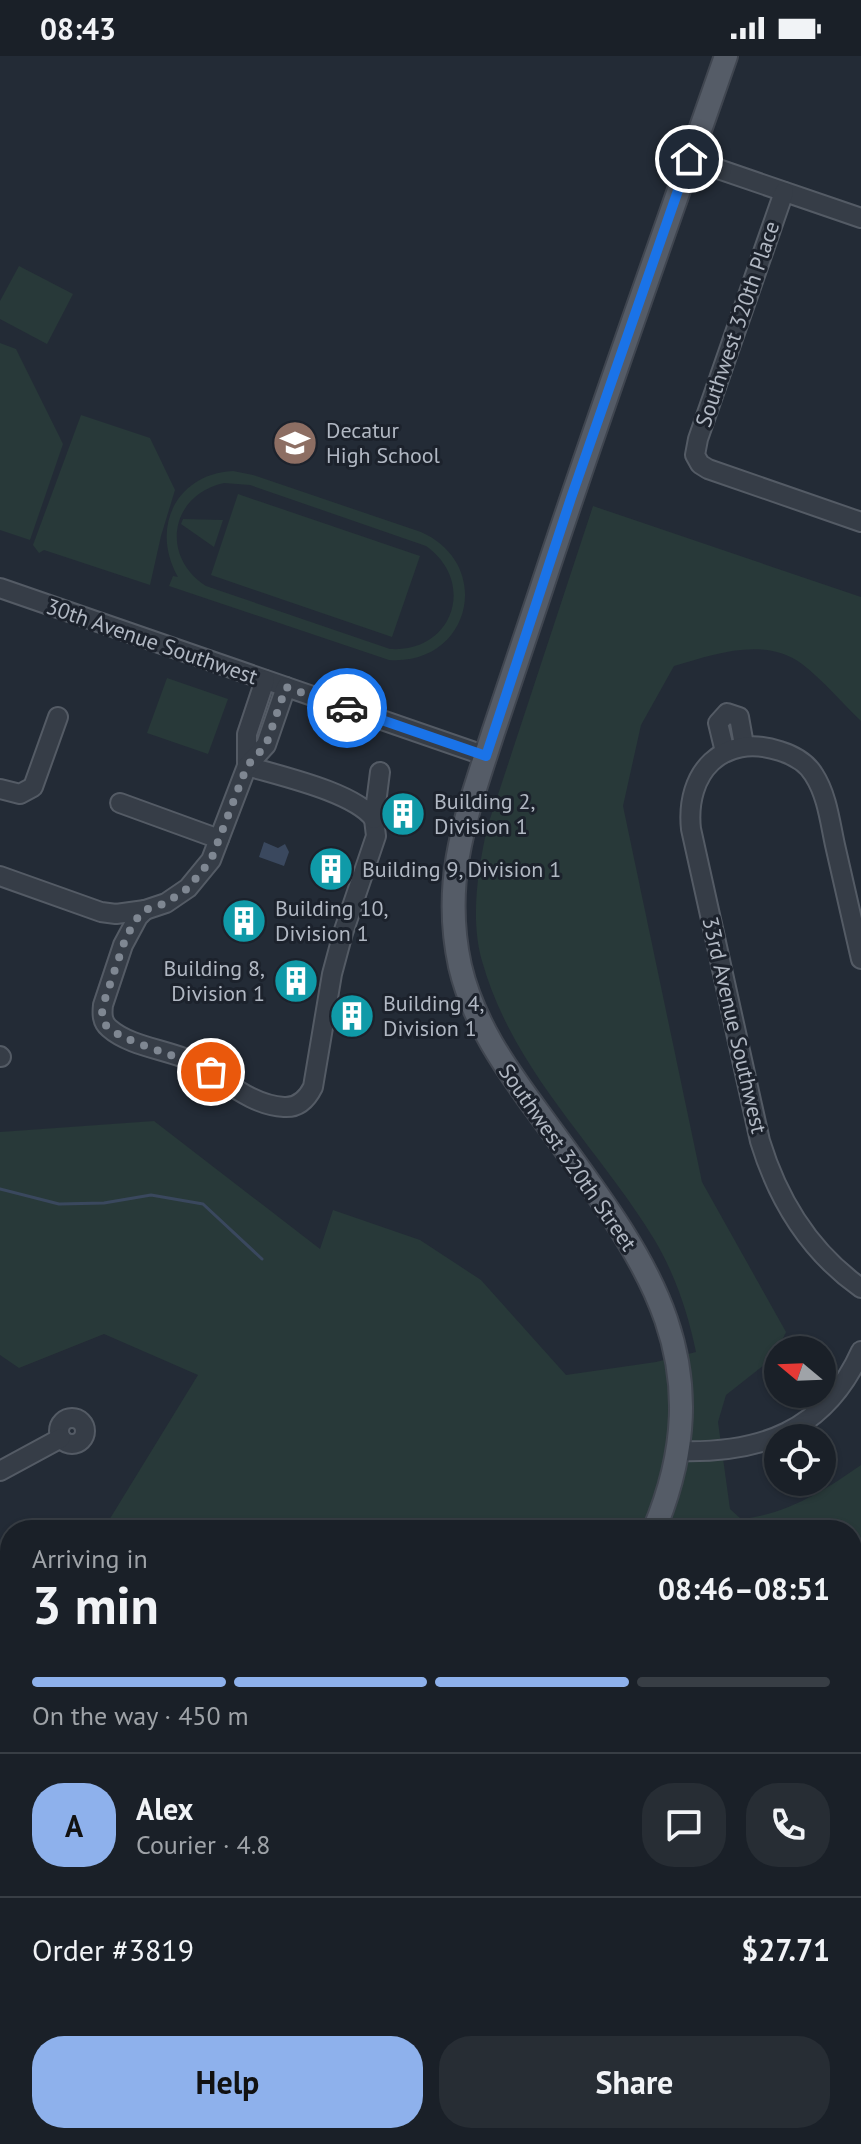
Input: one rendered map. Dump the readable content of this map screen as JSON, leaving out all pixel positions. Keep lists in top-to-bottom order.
{
  "streets": {
    "main road": ["Southwest 320th Street"],
    "street": ["Southwest 320th Place", "30th Avenue Southwest", "33rd Avenue Southwest"]
  },
  "crossings": [
    ["30th Avenue Southwest", "Southwest 320th Street"]
  ],
  "places": {
    "school or university": ["Decatur High School"],
    "building": [
      "Building 2, Division 1",
      "Building 9, Division 1",
      "Building 10, Division 1",
      "Building 8, Division 1",
      "Building 4, Division 1"
    ]
  },
  "north": "left",
  "page": {
    "status": "08:43",
    "heading": ["3 min", "Arriving in", "08:46–08:51"],
    "panel": [
      "Alex",
      "Courier · 4.8",
      "Order #3819",
      "$27.71"
    ],
    "bar": "On the way · 450 m",
    "round": "A",
    "buttons": ["Help", "Share"]
  }
}
